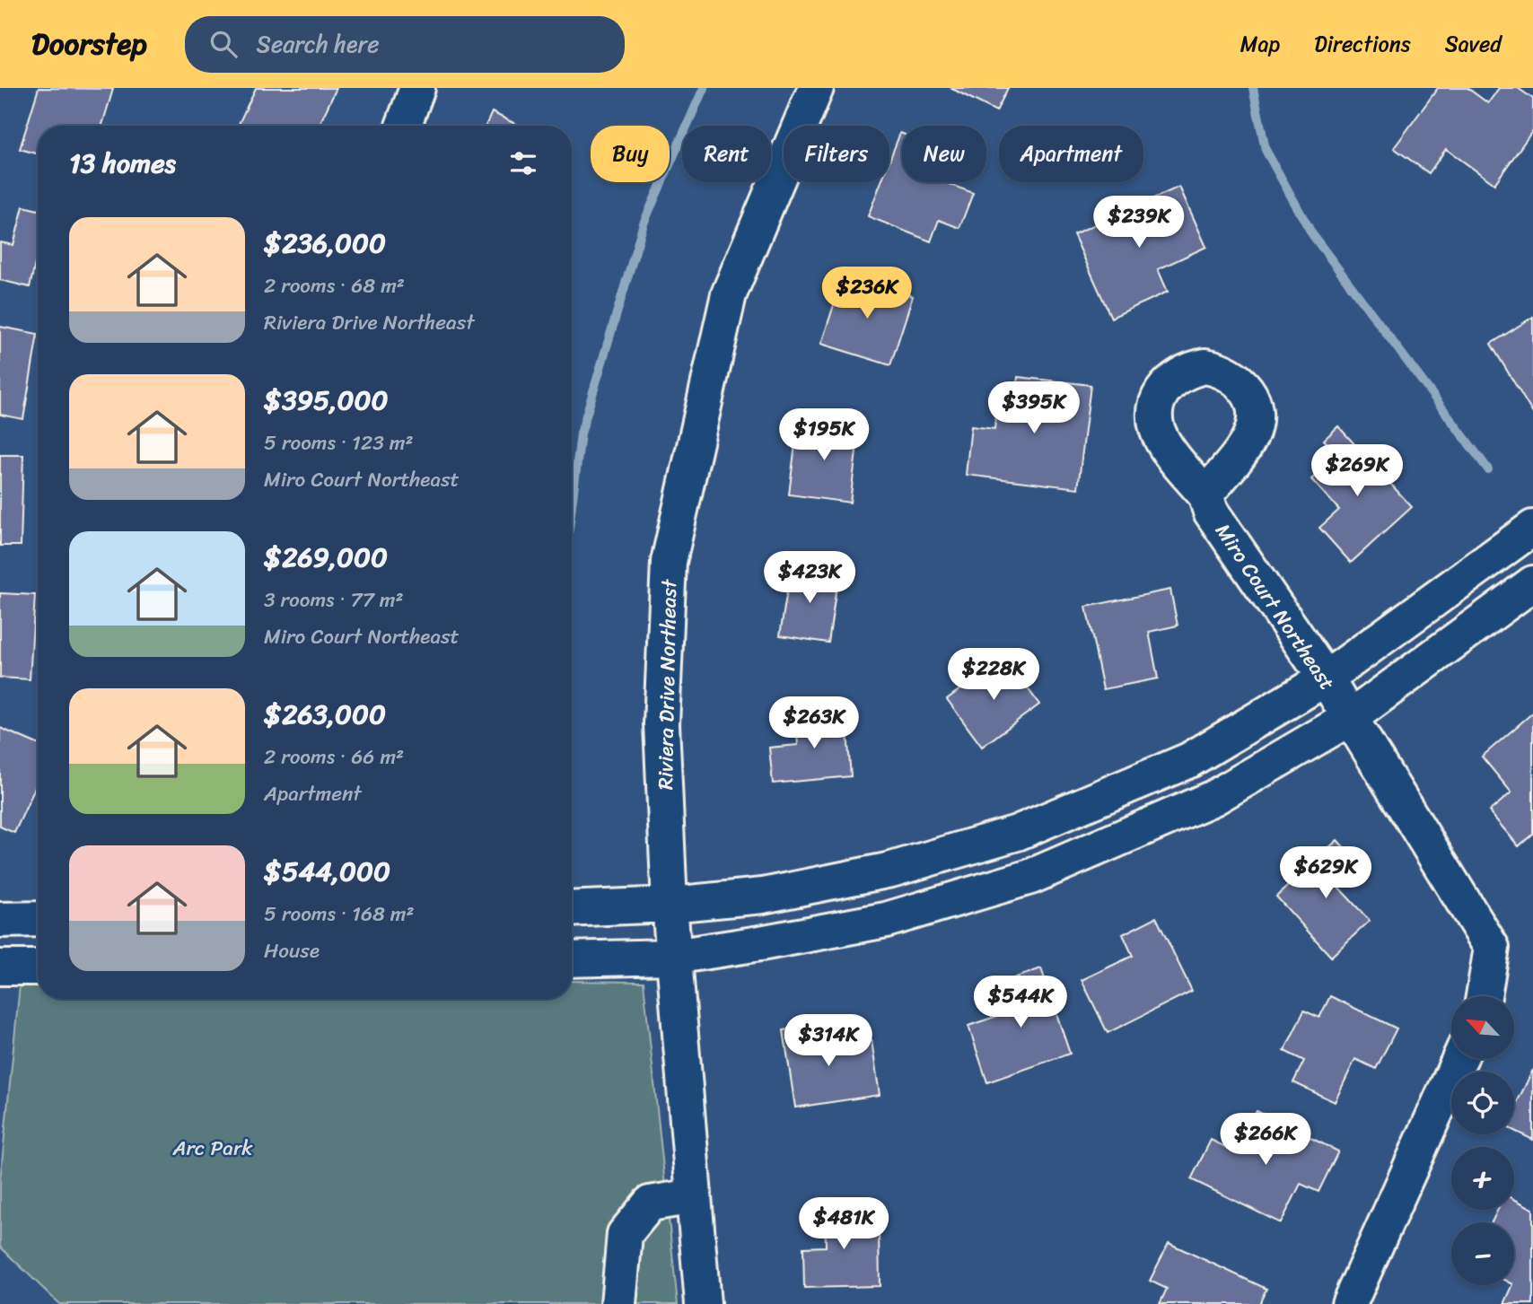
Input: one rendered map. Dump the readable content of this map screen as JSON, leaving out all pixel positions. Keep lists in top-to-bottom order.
{
  "streets": {
    "street": ["Miro Court Northeast", "Riviera Drive Northeast"]
  },
  "parks": ["Arc Park"],
  "north": "top left",
  "page": {
    "header": "Doorstep",
    "search": "Search here",
    "nav": ["Map", "Directions", "Saved"],
    "chip": [
      "Buy",
      "Rent",
      "Filters",
      "New",
      "Apartment"
    ],
    "heading": "13 homes",
    "price": [
      "$239K",
      "$236K",
      "$395K",
      "$195K",
      "$269K",
      "$423K",
      "$228K",
      "$263K",
      "$629K",
      "$544K",
      "$314K",
      "$266K",
      "$481K"
    ],
    "list": [
      {
        "name": "$236,000",
        "note": "2 rooms · 68 m² · Riviera Drive Northeast"
      },
      {
        "name": "$395,000",
        "note": "5 rooms · 123 m² · Miro Court Northeast"
      },
      {
        "name": "$269,000",
        "note": "3 rooms · 77 m² · Miro Court Northeast"
      },
      {
        "name": "$263,000",
        "note": "2 rooms · 66 m² · Apartment"
      },
      {
        "name": "$544,000",
        "note": "5 rooms · 168 m² · House"
      }
    ],
    "map_buttons": ["+", "−"]
  }
}
